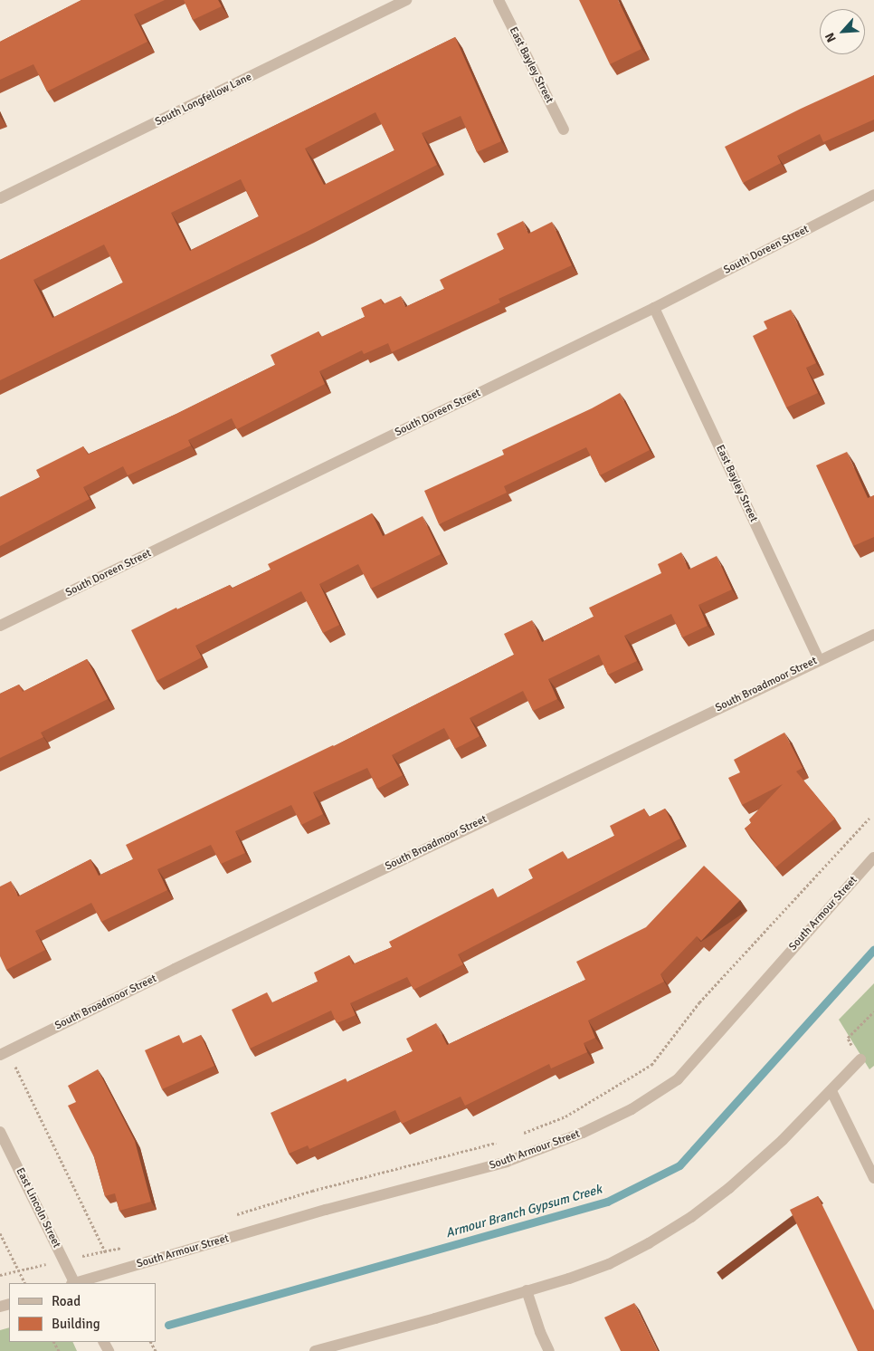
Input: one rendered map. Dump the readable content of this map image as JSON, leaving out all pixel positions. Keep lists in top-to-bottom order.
{
  "streets": {
    "street": [
      "East Bayley Street",
      "South Longfellow Lane",
      "South Doreen Street",
      "South Broadmoor Street",
      "South Armour Street",
      "East Lincoln Street"
    ]
  },
  "crossings": [
    ["East Bayley Street", "South Doreen Street"],
    ["East Bayley Street", "South Broadmoor Street"]
  ],
  "water": ["Armour Branch Gypsum Creek"],
  "legend": ["Road", "Building"],
  "north": "bottom left"
}
